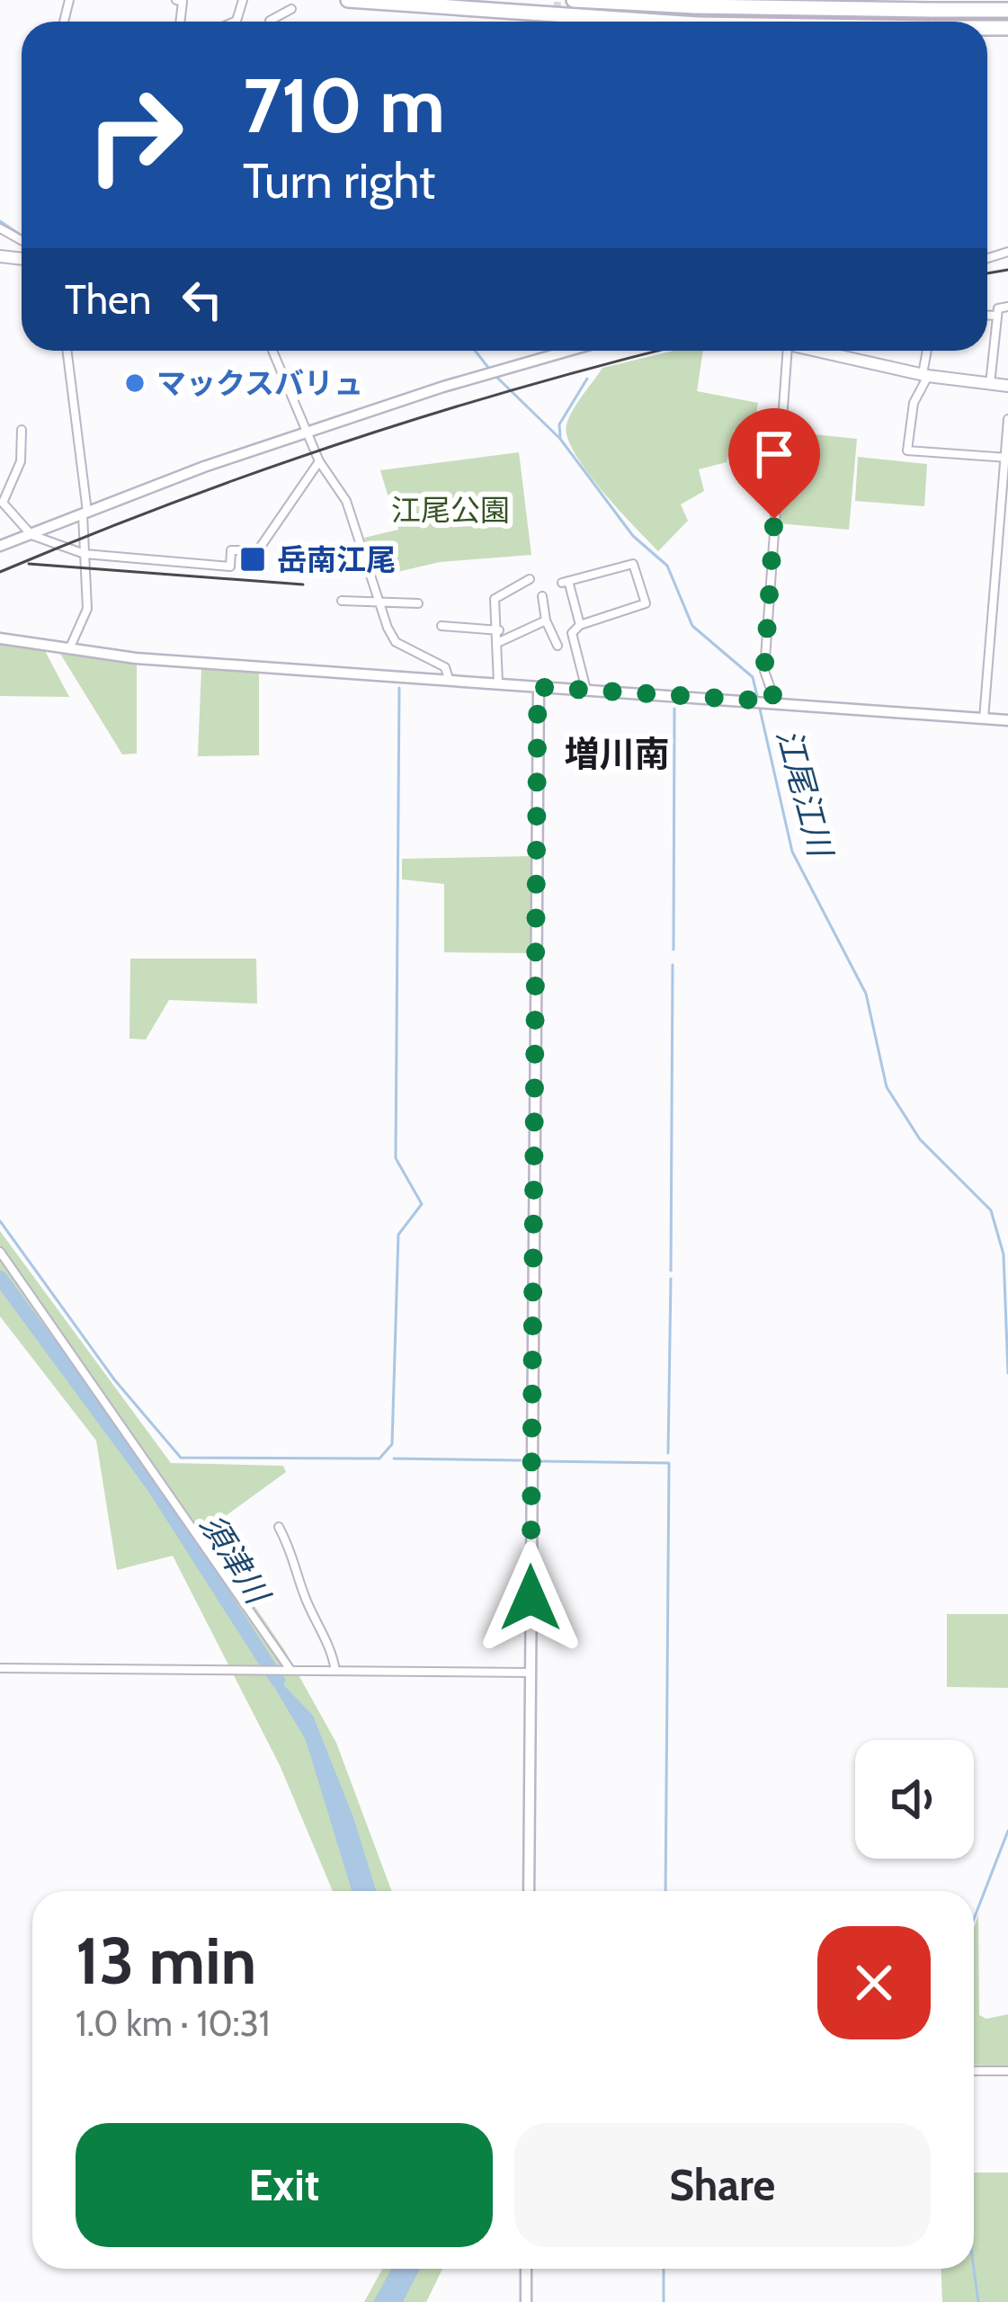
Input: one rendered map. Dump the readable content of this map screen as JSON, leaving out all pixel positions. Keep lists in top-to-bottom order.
{
  "districts": ["増川南"],
  "water": ["江尾江川", "須津川"],
  "parks": ["江尾公園"],
  "places": {
    "other": ["マックスバリュ"],
    "transit": ["岳南江尾"]
  },
  "page": {
    "turn": ["710 m", "Turn right"],
    "then": "Then",
    "heading": ["13 min", "1.0 km · 10:31"],
    "buttons": ["Exit", "Share"]
  }
}
